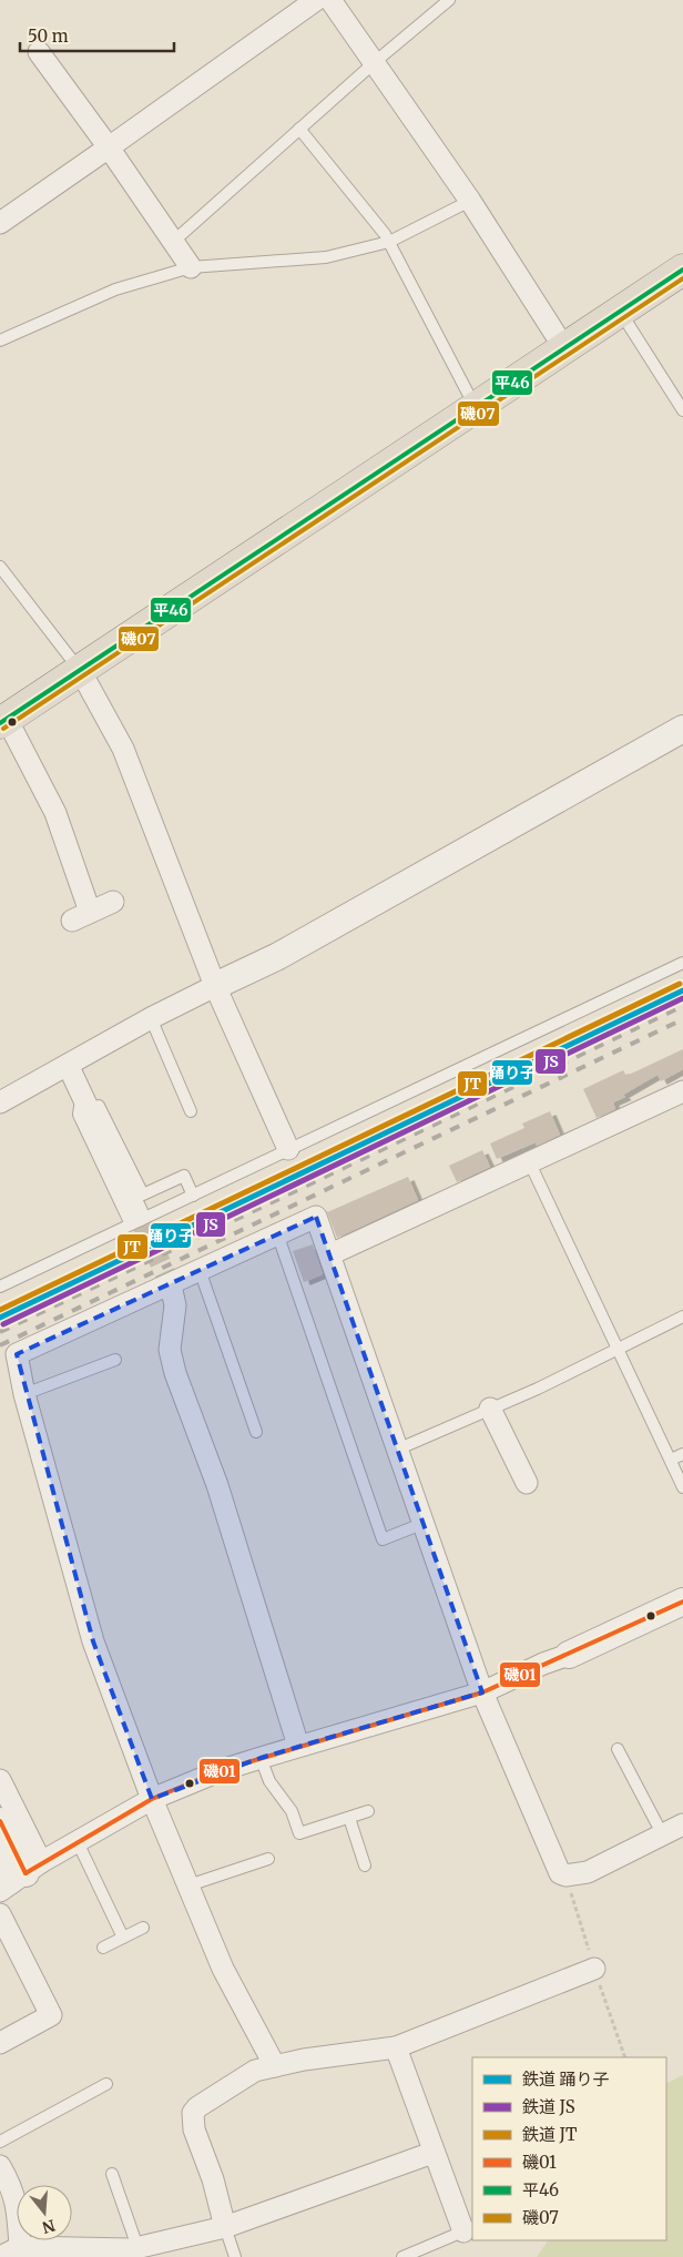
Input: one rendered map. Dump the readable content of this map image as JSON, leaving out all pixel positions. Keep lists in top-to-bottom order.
{
  "lines": [
    "transit line 平46",
    "transit line 磯07",
    "rail line JT",
    "rail line 踊り子",
    "rail line JS",
    "transit line 磯01"
  ],
  "legend": [
    "鉄道 踊り子",
    "鉄道 JS",
    "鉄道 JT",
    "磯01",
    "平46",
    "磯07"
  ],
  "scale_bar": "50 m",
  "north": "bottom"
}
